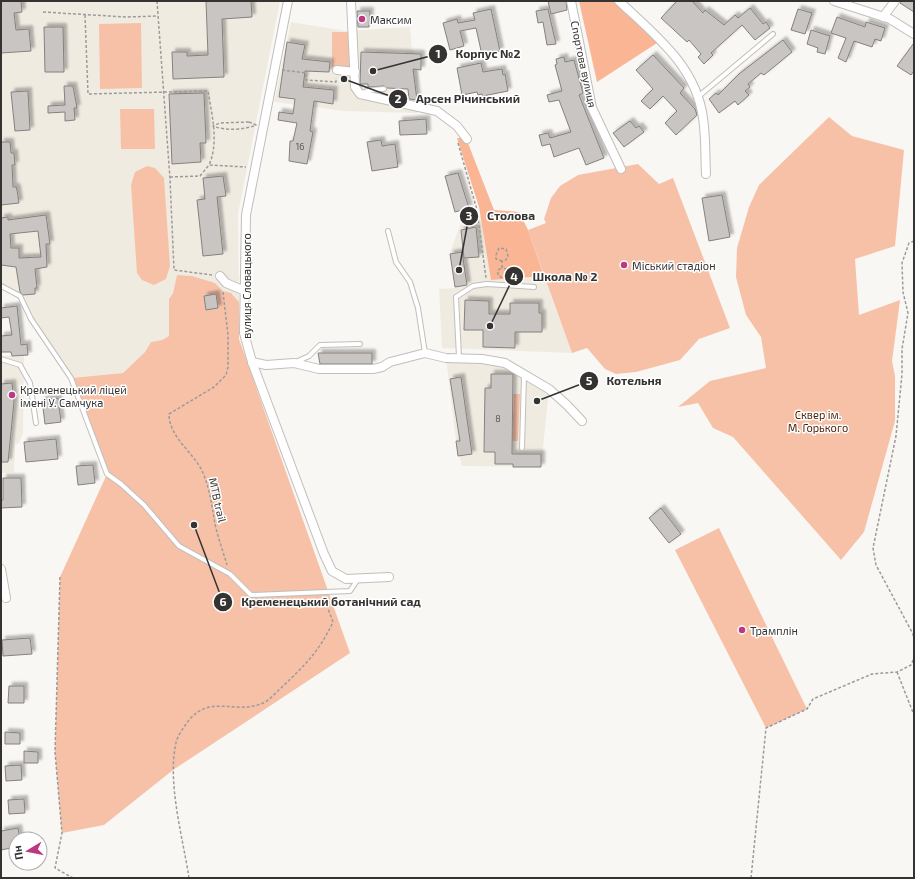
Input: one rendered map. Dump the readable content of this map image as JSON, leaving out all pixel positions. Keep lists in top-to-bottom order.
{
  "streets": {
    "street": ["Спортова вулиця", "вулиця Словацького"],
    "path": ["MTB trail"]
  },
  "parks": ["Сквер ім. М. Горького"],
  "places": [
    "Максим",
    "Корпус №2",
    "Арсен Річинський",
    "Міський стадіон",
    "Столова",
    "Школа № 2",
    "Кременецький ліцей імені У. Самчука",
    "Котельня",
    "Кременецький ботанічний сад",
    "Трамплін"
  ],
  "house_numbers": ["16", "8"],
  "north": "left"
}
